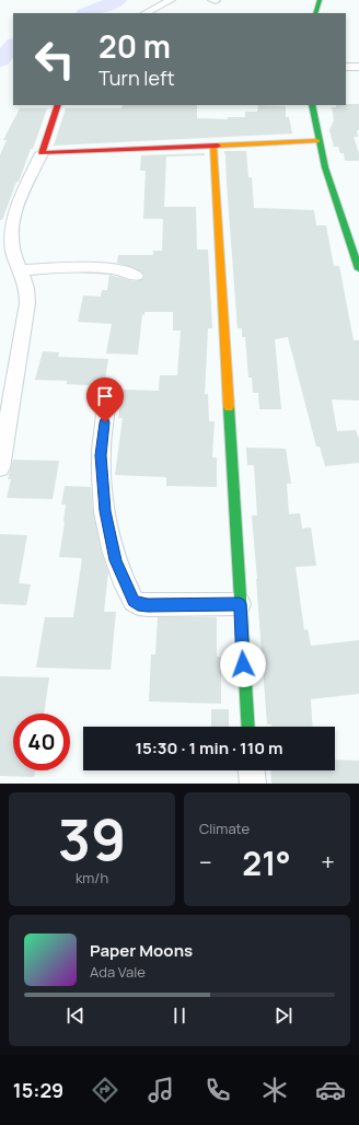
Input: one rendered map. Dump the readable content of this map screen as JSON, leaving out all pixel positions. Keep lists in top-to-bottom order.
{
  "page": {
    "turn": ["20 m", "Turn left"],
    "limit": "40",
    "trip": "15:30 · 1 min · 110 m",
    "tile": [
      ["39", "km/h"],
      "Climate"
    ],
    "heat": ["−", "21°", "+"],
    "song": ["Paper Moons", "Ada Vale"],
    "tabs": "15:29"
  }
}
